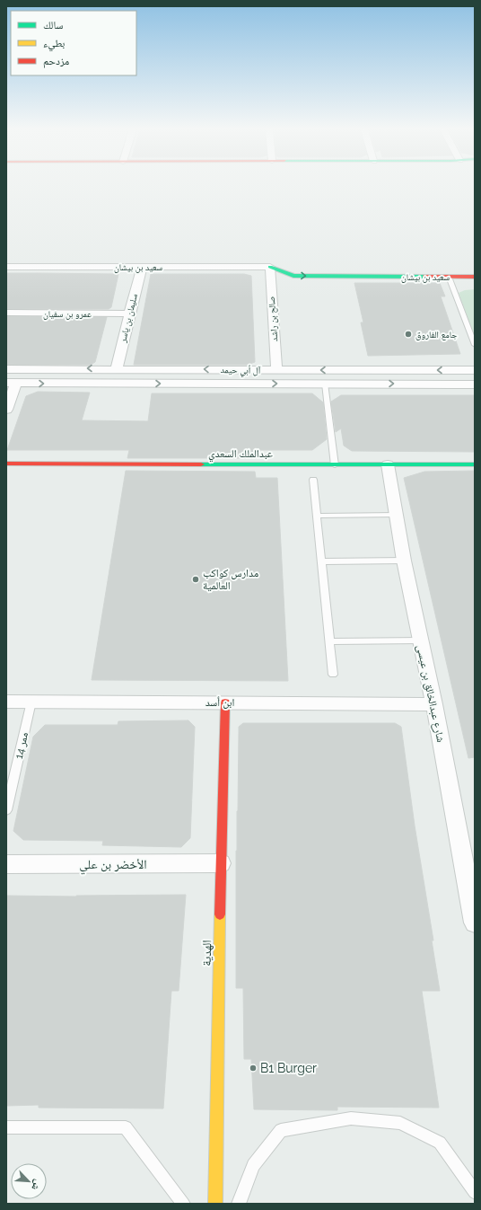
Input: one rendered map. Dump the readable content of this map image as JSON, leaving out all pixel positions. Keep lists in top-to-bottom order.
{
  "streets": {
    "street": [
      "سعيد بن بيشان",
      "عمرو بن سفيان",
      "سليمان بن ياسر",
      "صالح بن راشد",
      "آل أبي حيمد",
      "عبدالملك السعدي",
      "شارع عبدالخالق بن عيسى",
      "ابن أسد",
      "الأخضر بن علي",
      "الهدية"
    ],
    "lane": ["ممر 14"]
  },
  "crossings": [
    ["سعيد بن بيشان", "سليمان بن ياسر"],
    ["سعيد بن بيشان", "صالح بن راشد"],
    ["عمرو بن سفيان", "سليمان بن ياسر"],
    ["سليمان بن ياسر", "آل أبي حيمد"],
    ["صالح بن راشد", "آل أبي حيمد"],
    ["عبدالملك السعدي", "شارع عبدالخالق بن عيسى"],
    ["شارع عبدالخالق بن عيسى", "ابن أسد"],
    ["ابن أسد", "ممر 14"],
    ["ابن أسد", "الهدية"],
    ["الأخضر بن علي", "الهدية"]
  ],
  "one_way": ["سعيد بن بيشان"],
  "places": ["جامع الفاروق", "مدارس كواكب العالمية", "B1 Burger"],
  "legend": ["سالك", "بطيء", "مزدحم"],
  "north": "bottom right"
}
